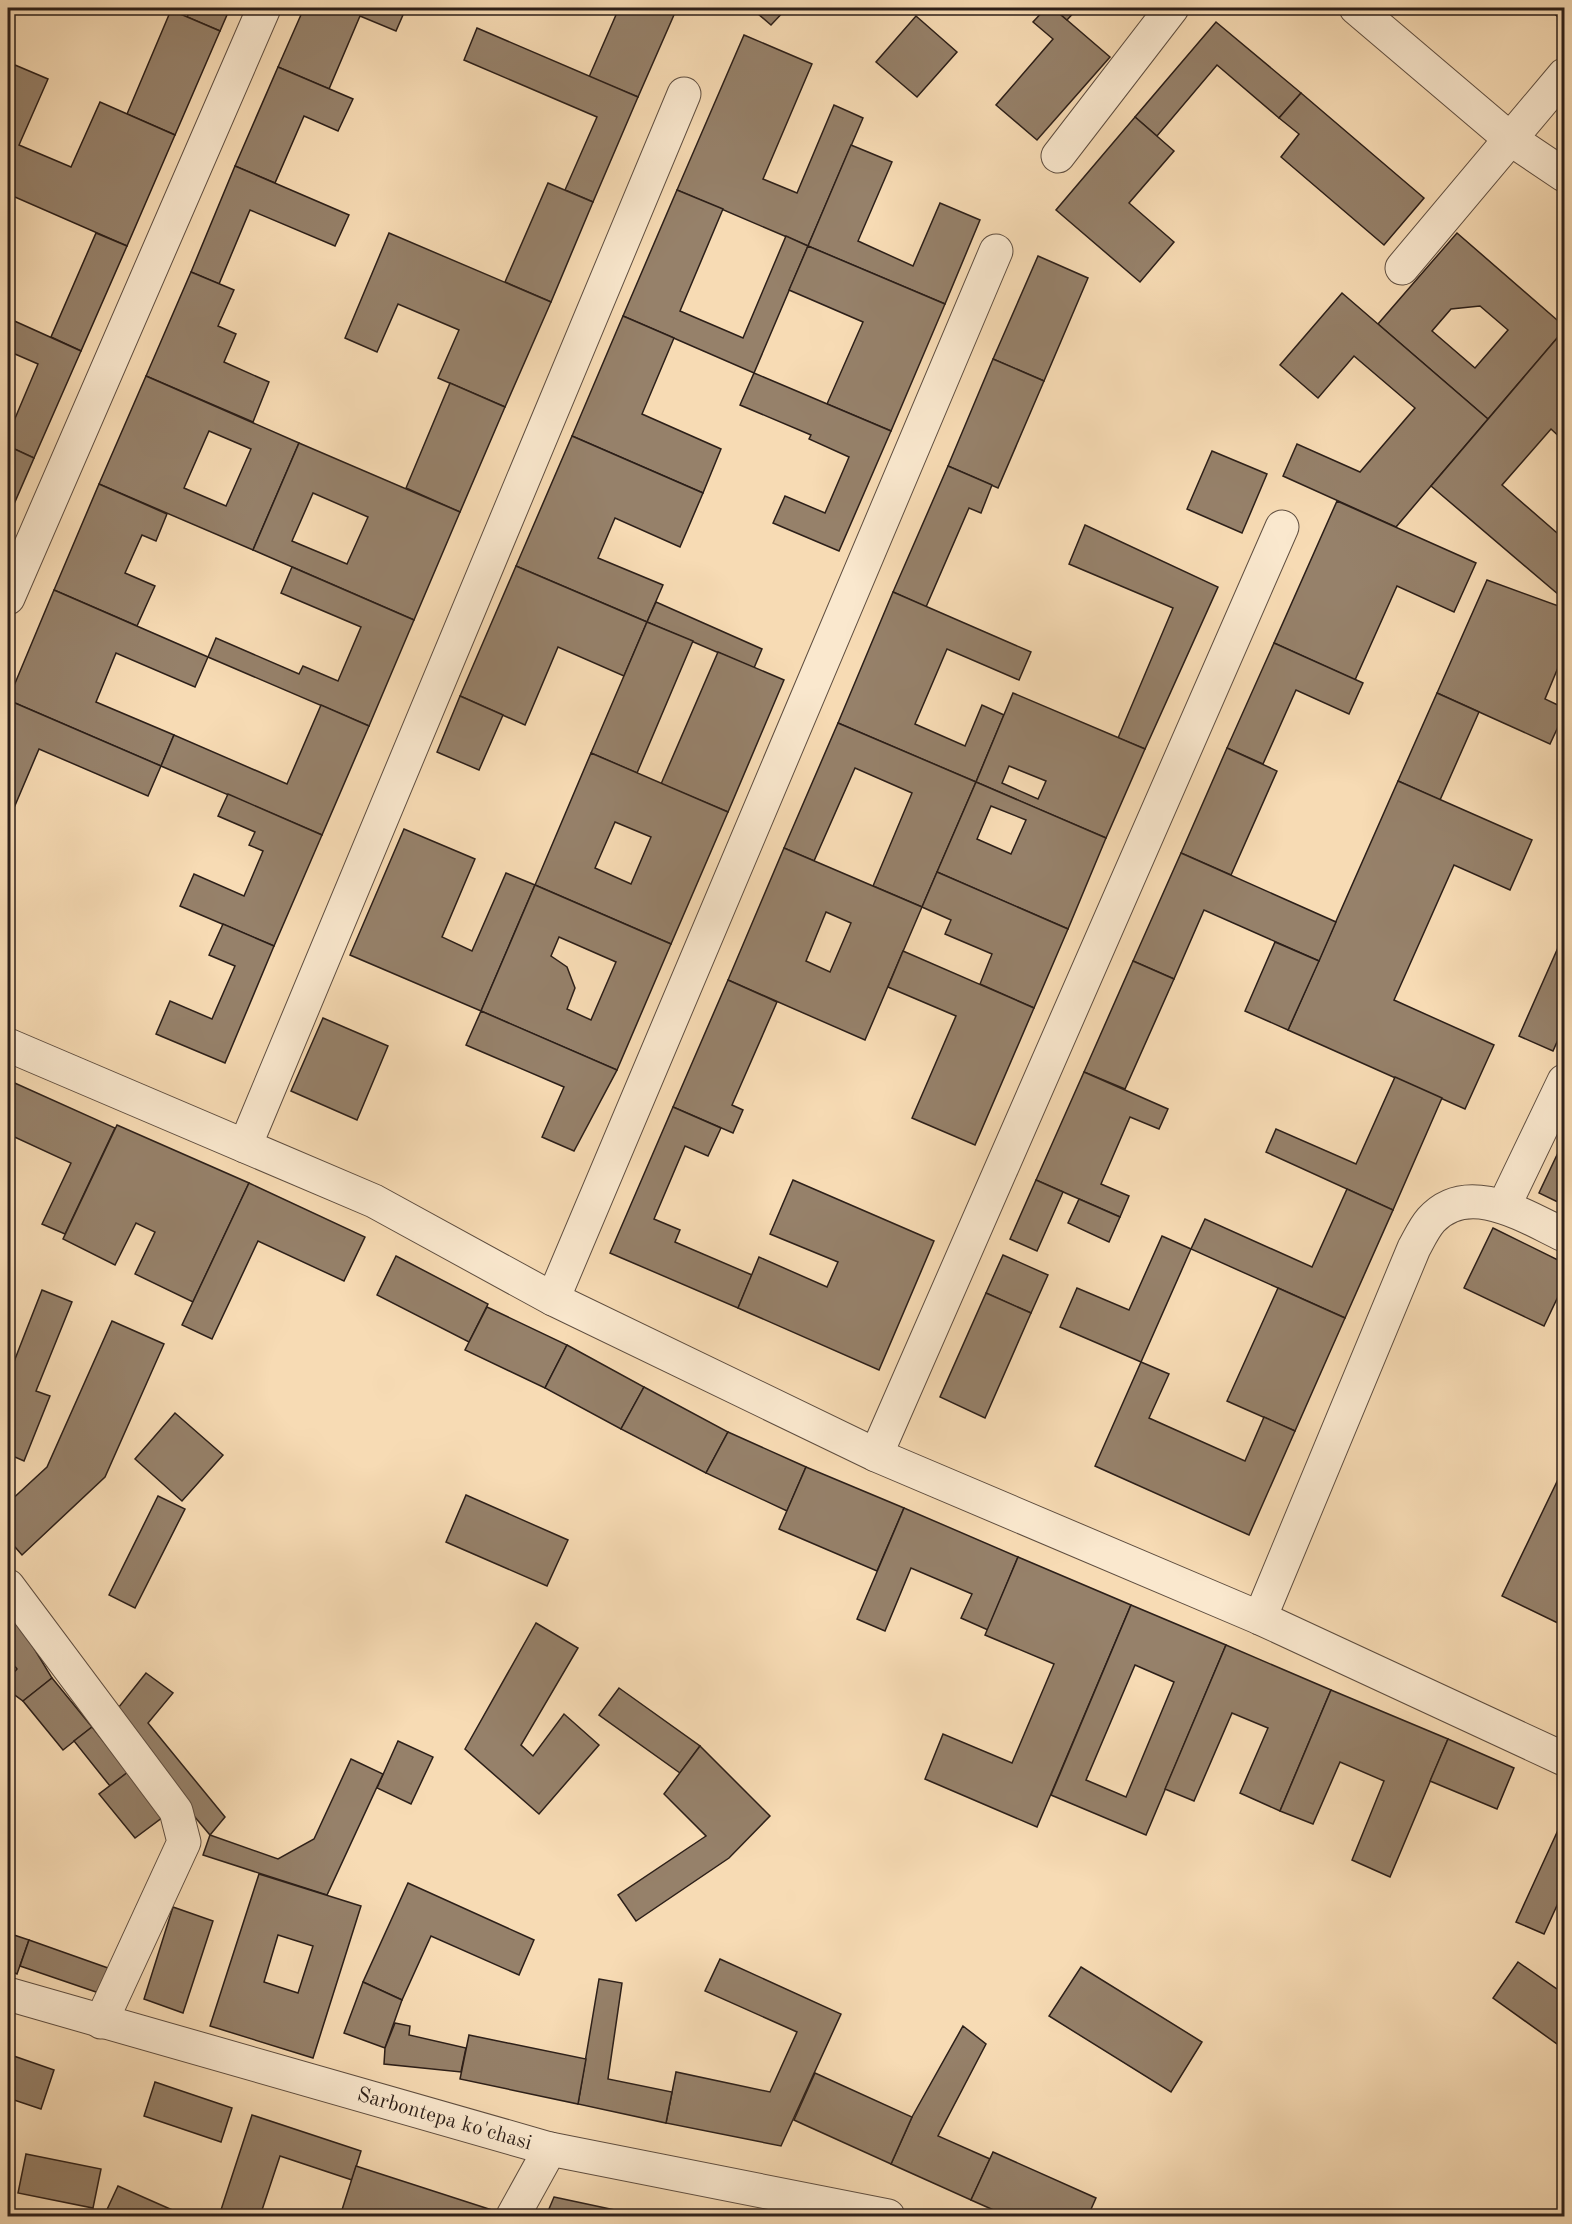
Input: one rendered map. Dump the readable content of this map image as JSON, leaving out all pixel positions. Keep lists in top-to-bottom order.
{
  "streets": {
    "street": ["Sarbontepa ko'chasi"]
  }
}
